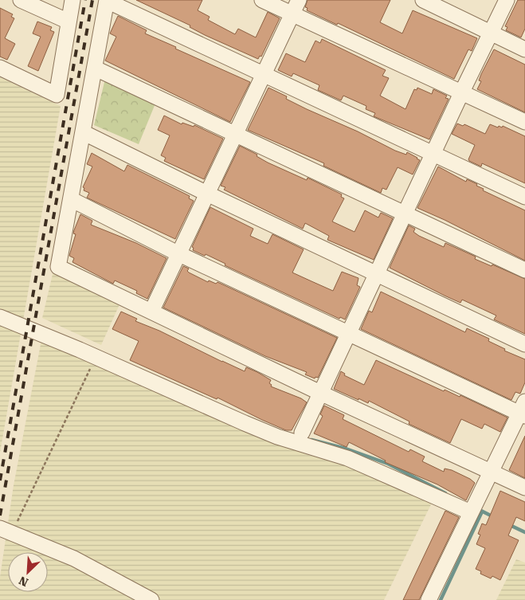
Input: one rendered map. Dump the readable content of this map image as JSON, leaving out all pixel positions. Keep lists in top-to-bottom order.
{
  "north": "bottom left"
}
